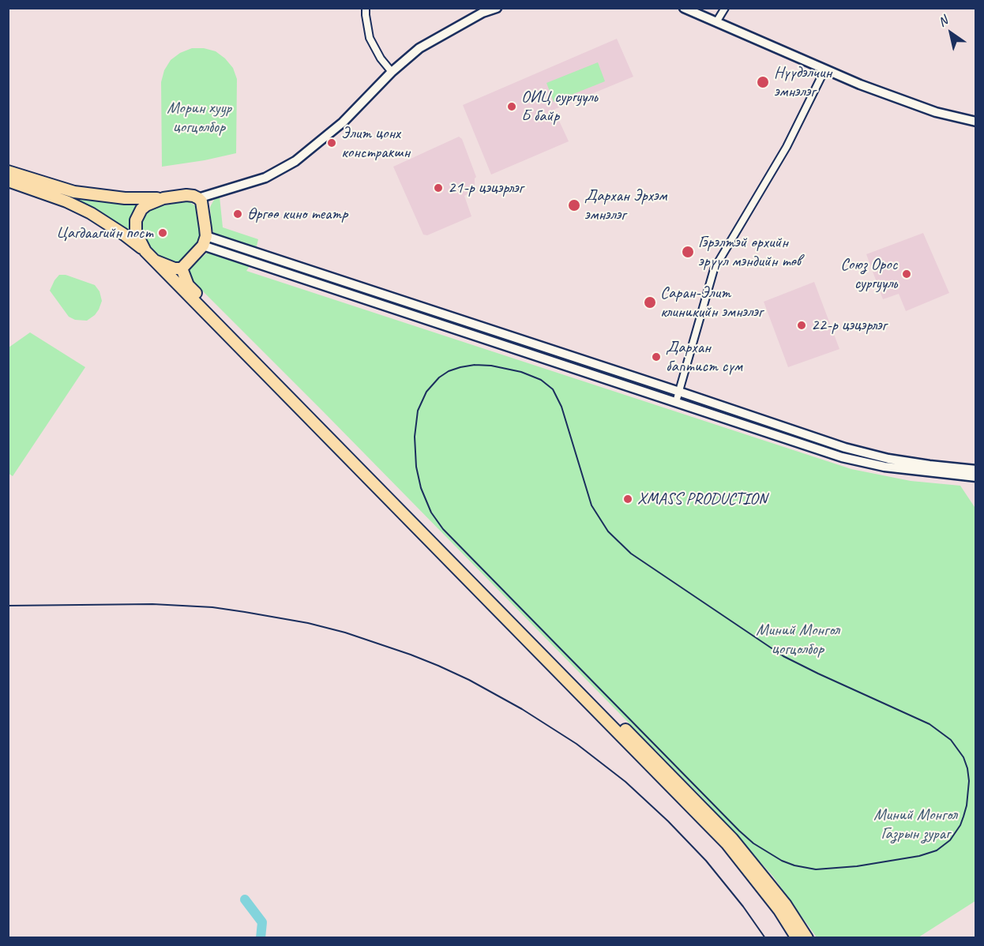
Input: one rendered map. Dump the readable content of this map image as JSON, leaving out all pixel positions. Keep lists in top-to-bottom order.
{
  "parks": ["Морин хуур цогцолбор", "Миний Монгол цогцолбор", "Миний Монгол Газрын зураг"],
  "places": [
    "Нүүдэлчин эмнэлэг",
    "ОИЦ сургууль Б байр",
    "Элит цонх констракшн",
    "21-р цэцэрлэг",
    "Дархан Эрхэм эмнэлэг",
    "Өргөө кино театр",
    "Цагдаагийн пост",
    "Гэрэлтэй өрхийн эрүүл мэндийн төв",
    "Союз Орос сургууль",
    "Саран-Элит клиникийн эмнэлэг",
    "22-р цэцэрлэг",
    "Дархан баптист сүм",
    "XMASS PRODUCTION"
  ],
  "north": "top left"
}
